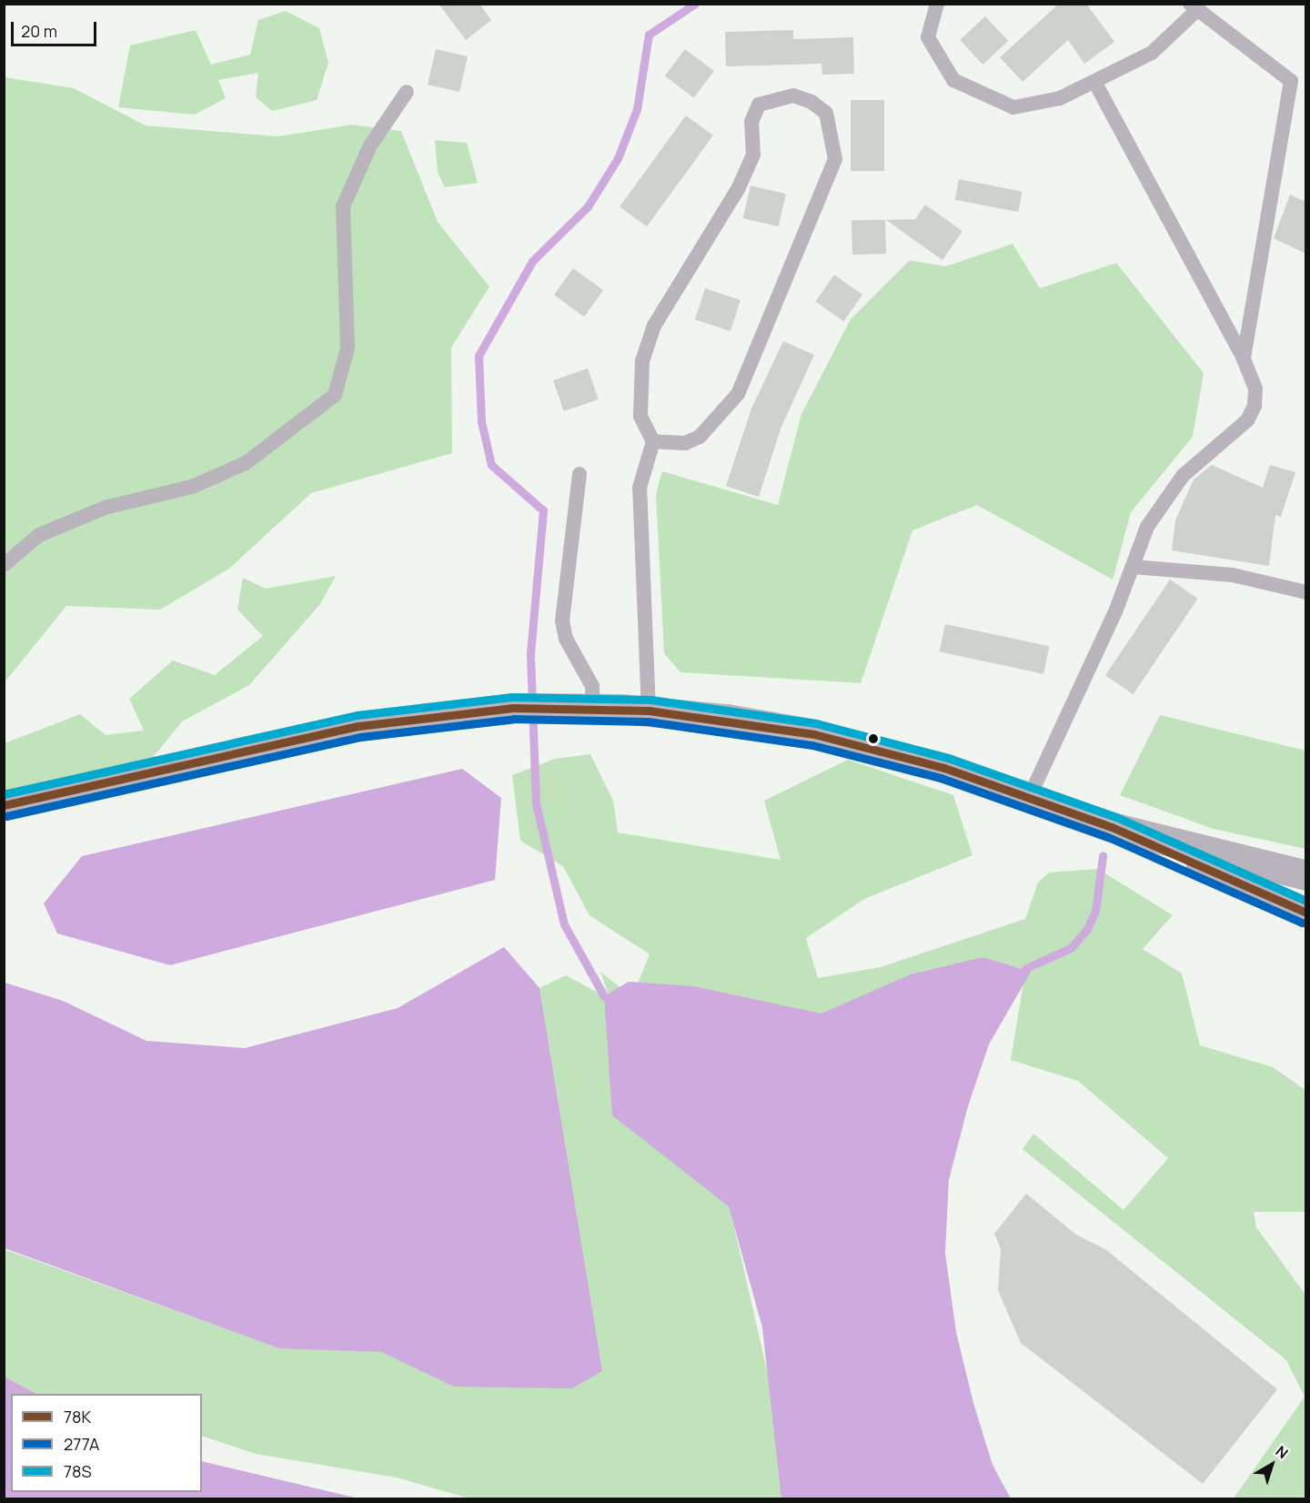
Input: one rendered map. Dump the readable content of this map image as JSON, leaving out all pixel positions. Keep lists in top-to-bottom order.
{
  "lines": ["transit line 78S", "transit line 78K", "transit line 277A"],
  "legend": ["78K", "277A", "78S"],
  "scale_bar": "20 m",
  "north": "top right"
}
